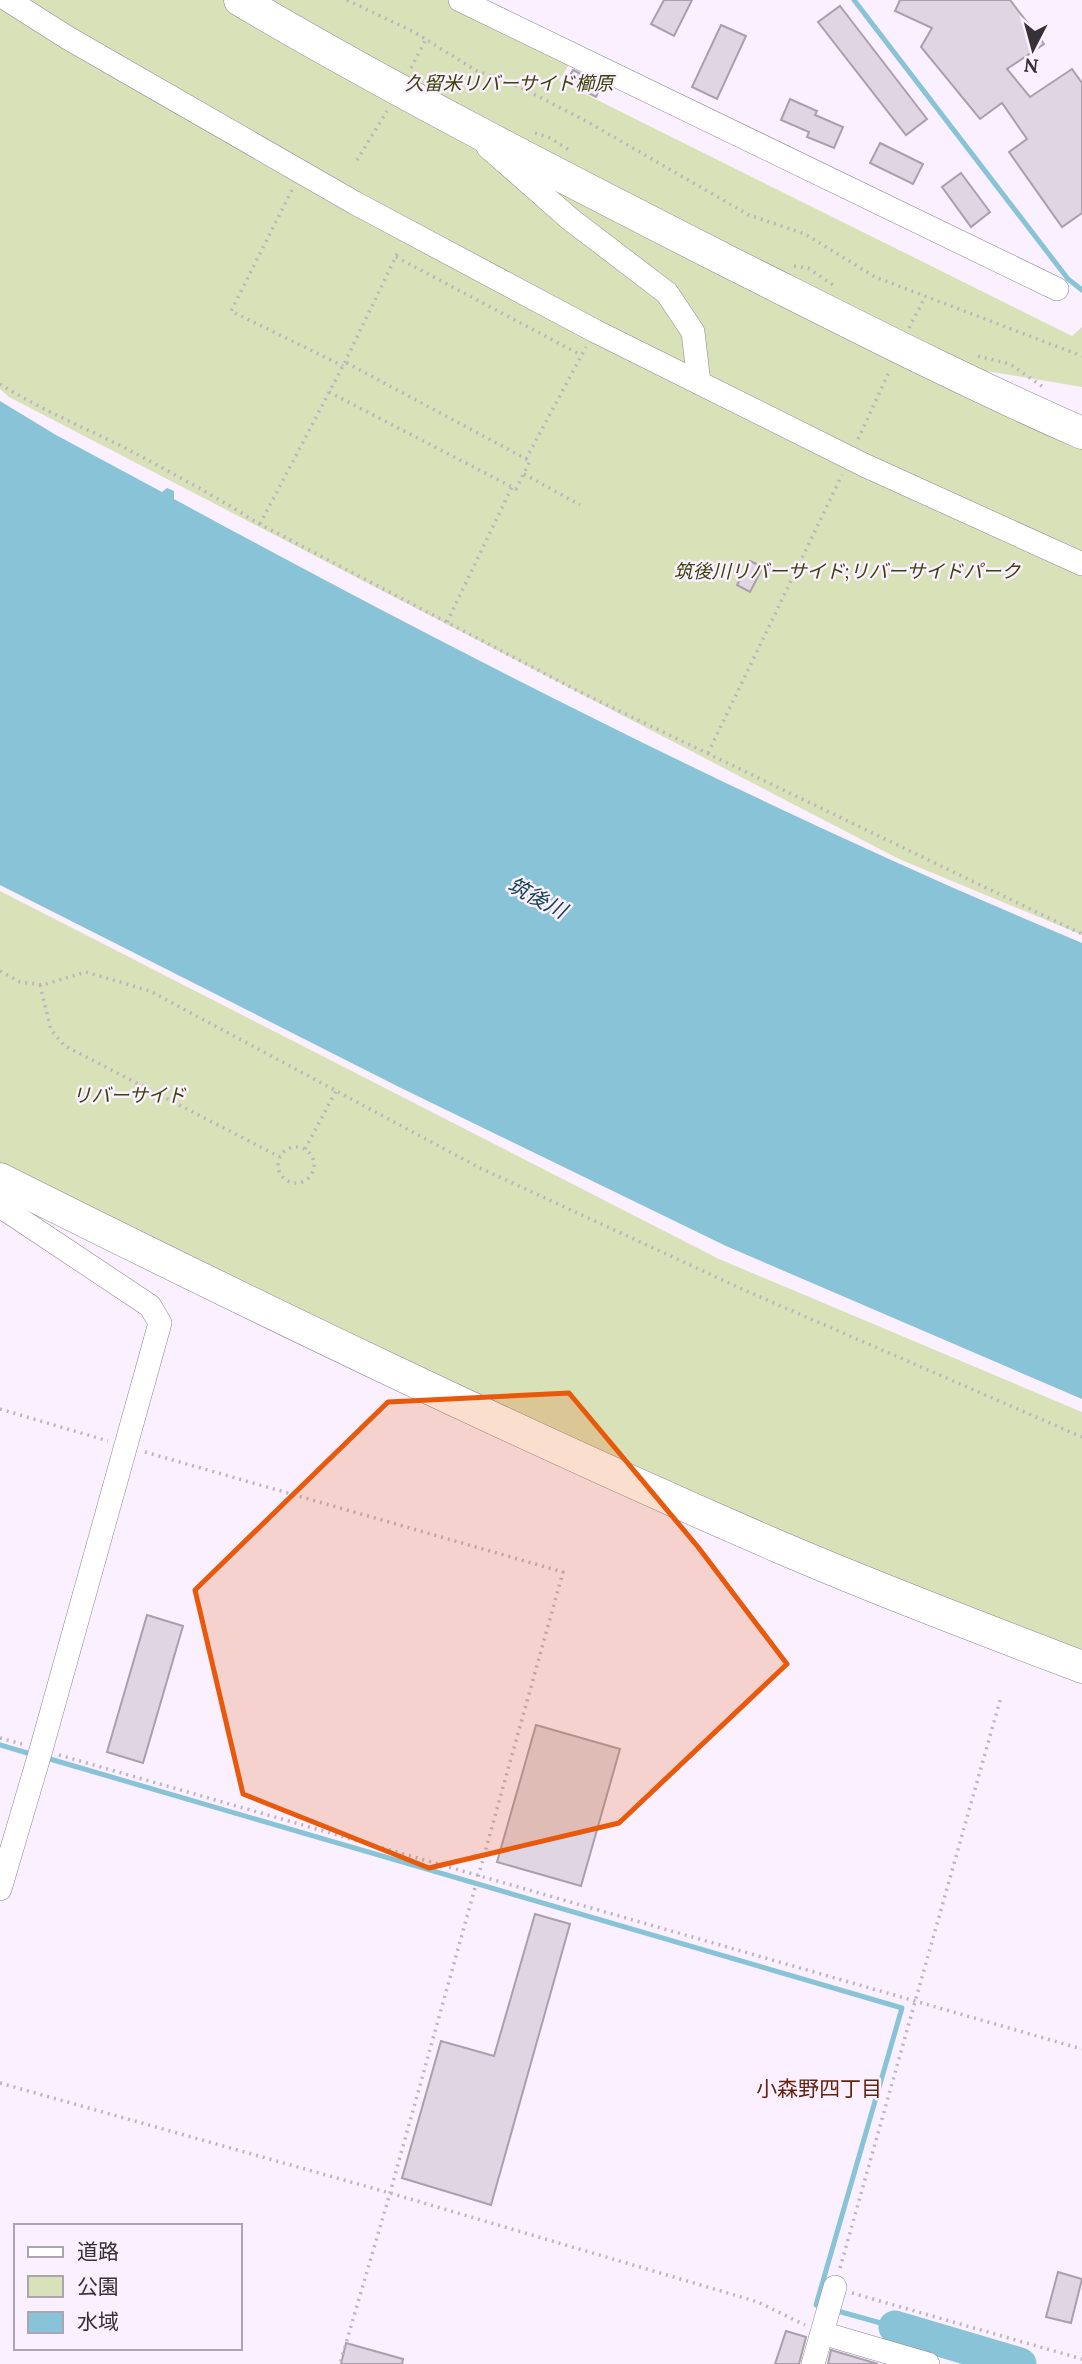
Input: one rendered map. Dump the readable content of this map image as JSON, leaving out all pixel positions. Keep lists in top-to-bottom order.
{
  "districts": ["小森野四丁目"],
  "water": ["筑後川"],
  "parks": ["久留米リバーサイド櫛原", "筑後川リバーサイド;リバーサイドパーク", "リバーサイド"],
  "legend": ["道路", "公園", "水域"],
  "north": "bottom"
}
